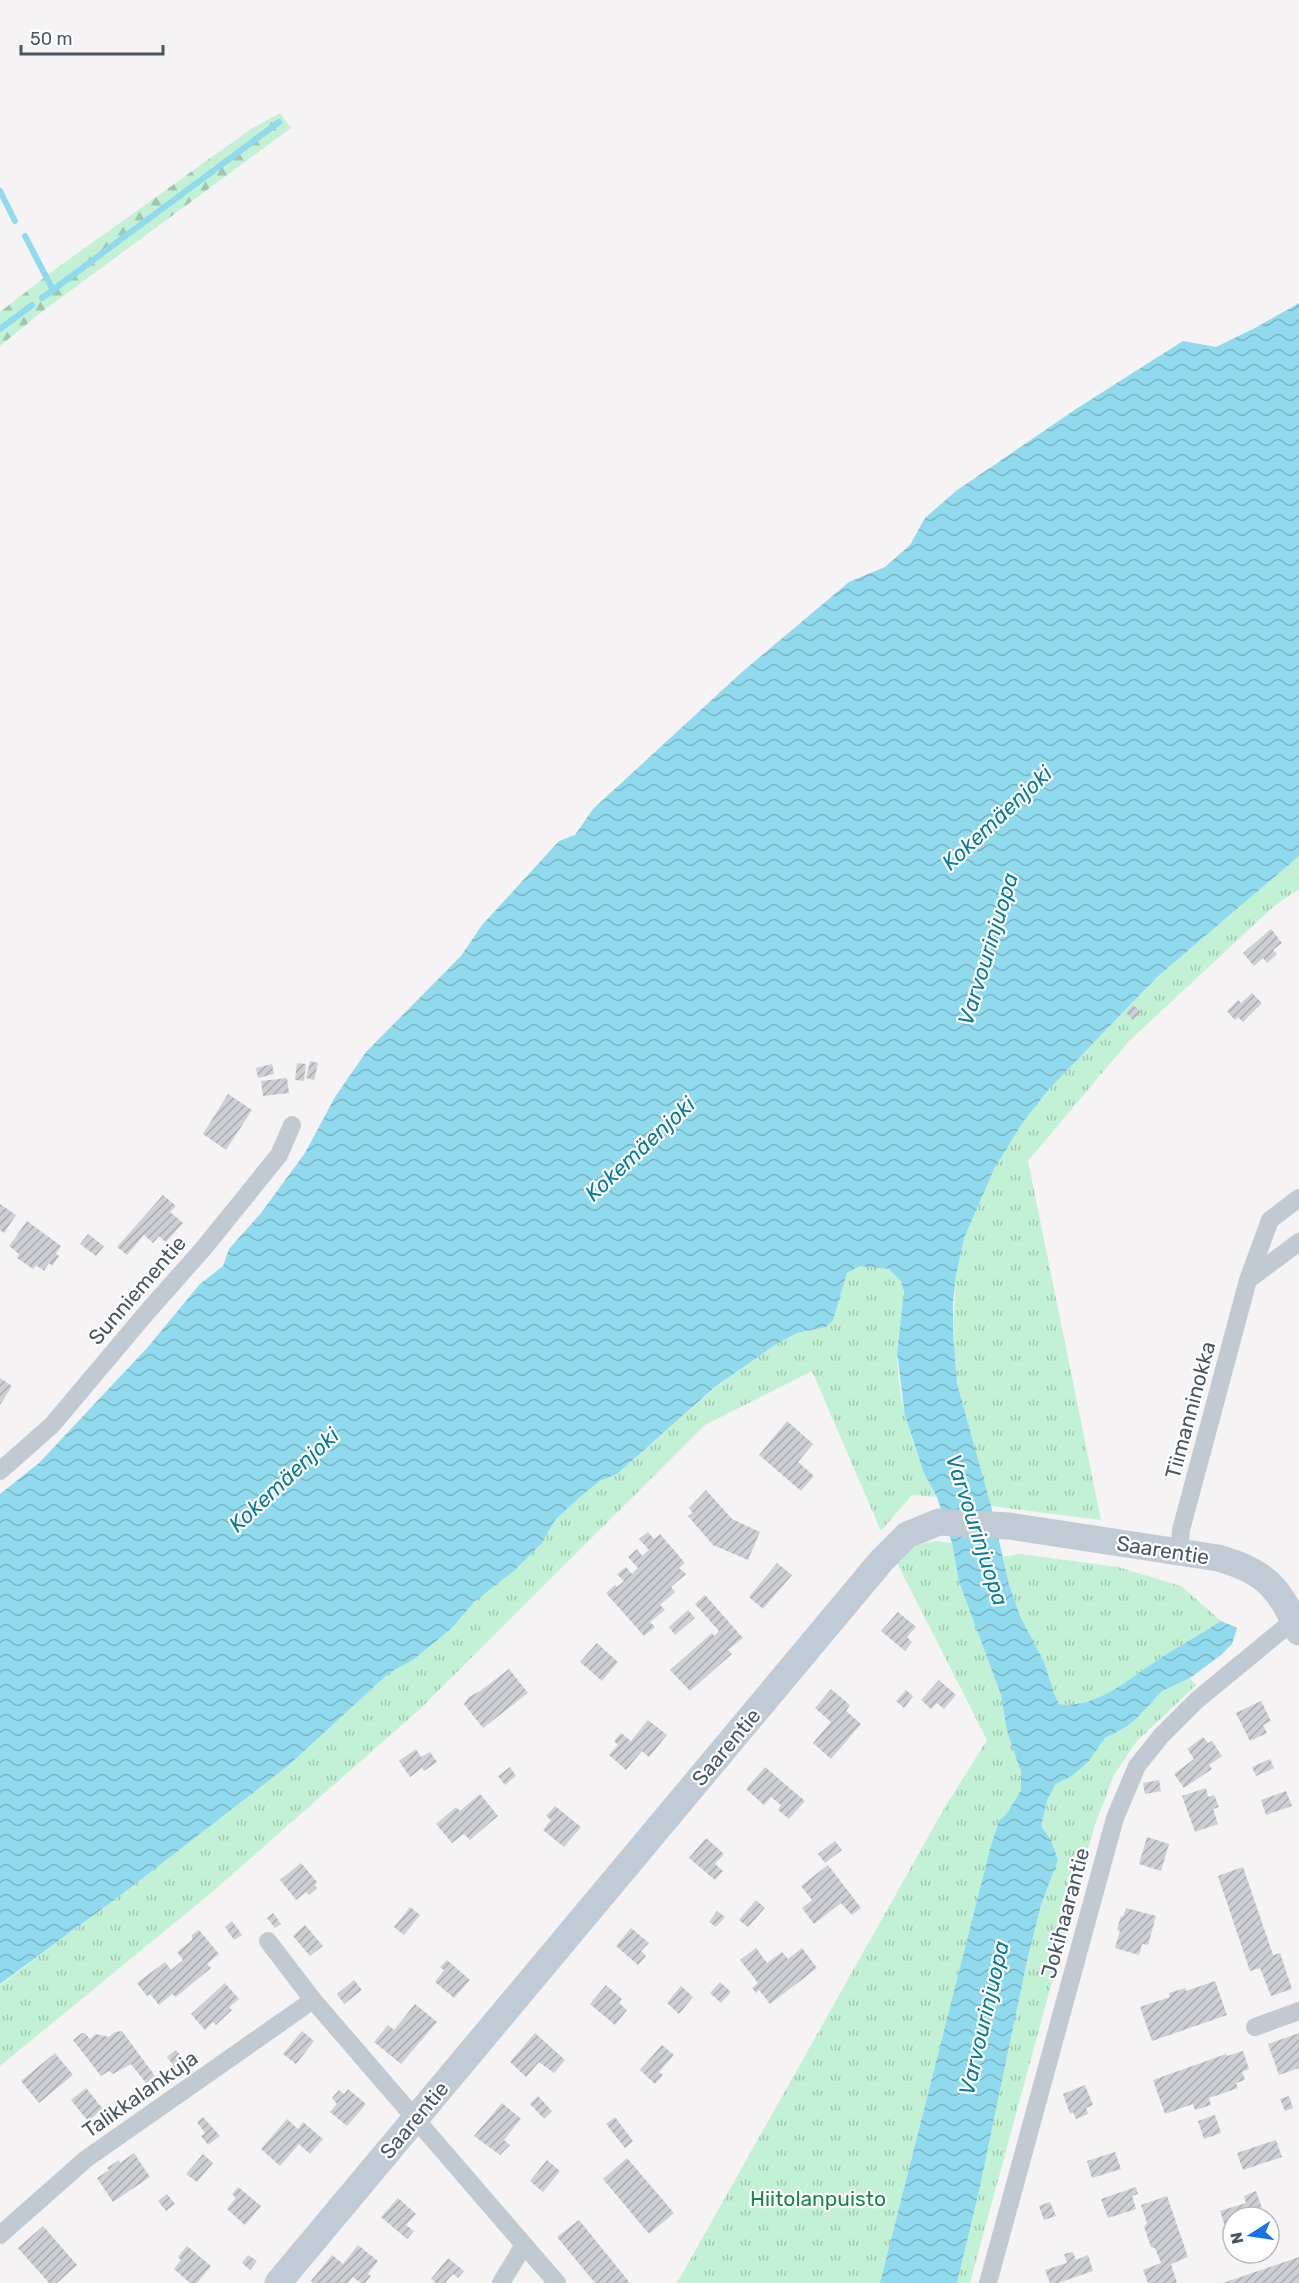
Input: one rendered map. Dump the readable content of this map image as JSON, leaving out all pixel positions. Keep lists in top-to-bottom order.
{
  "streets": {
    "street": [
      "Sunniementie",
      "Tiimanninokka",
      "Saarentie",
      "Jokihaarantie",
      "Talikkalankuja"
    ]
  },
  "crossings": [
    ["Tiimanninokka", "Saarentie"],
    ["Saarentie", "Jokihaarantie"]
  ],
  "water": ["Kokemäenjoki", "Varvourinjuopa"],
  "parks": ["Hiitolanpuisto"],
  "scale_bar": "50 m",
  "north": "left"
}
